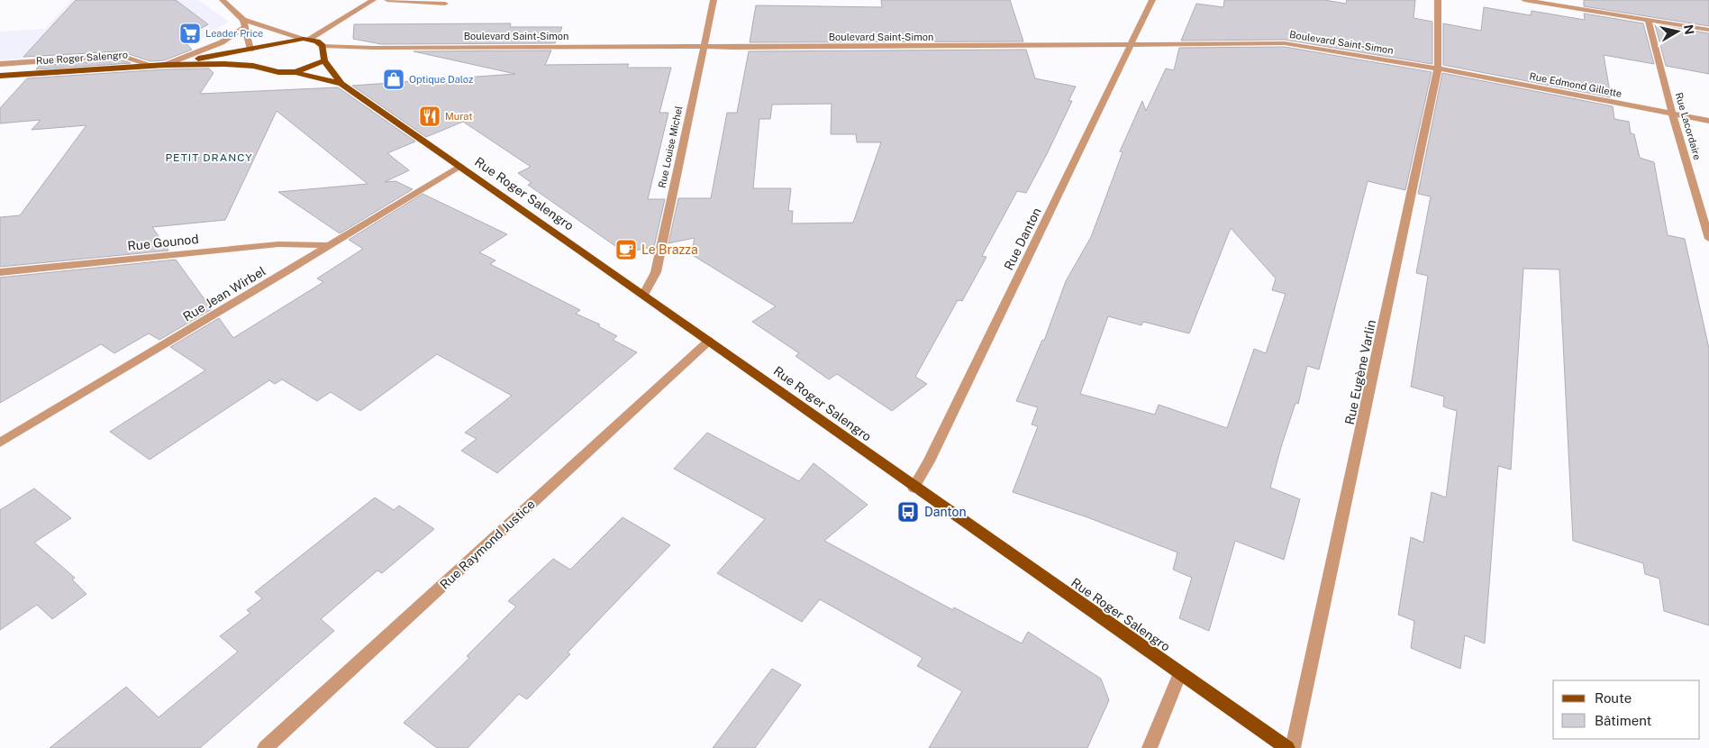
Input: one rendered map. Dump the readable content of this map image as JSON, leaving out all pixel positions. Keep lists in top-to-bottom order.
{
  "streets": {
    "main road": ["Rue Roger Salengro"],
    "street": [
      "Boulevard Saint-Simon",
      "Rue Edmond Gillette",
      "Rue Lacordaire",
      "Rue Louise Michel",
      "Rue Danton",
      "Rue Gounod",
      "Rue Jean Wirbel",
      "Rue Eugène Varlin",
      "Rue Raymond Justice"
    ]
  },
  "crossings": [
    ["Boulevard Saint-Simon", "Rue Edmond Gillette"],
    ["Boulevard Saint-Simon", "Rue Louise Michel"],
    ["Boulevard Saint-Simon", "Rue Danton"],
    ["Boulevard Saint-Simon", "Rue Eugène Varlin"],
    ["Rue Roger Salengro", "Rue Louise Michel"],
    ["Rue Roger Salengro", "Rue Danton"],
    ["Rue Roger Salengro", "Rue Jean Wirbel"],
    ["Rue Roger Salengro", "Rue Raymond Justice"],
    ["Rue Edmond Gillette", "Rue Lacordaire"],
    ["Rue Edmond Gillette", "Rue Eugène Varlin"],
    ["Rue Gounod", "Rue Jean Wirbel"]
  ],
  "districts": ["PETIT DRANCY"],
  "places": {
    "supermarket": ["Leader Price"],
    "shop": ["Optique Daloz"],
    "restaurant": ["Murat"],
    "cafe": ["Le Brazza"],
    "bus stop": ["Danton"]
  },
  "legend": ["Route", "Bâtiment"],
  "north": "right"
}
